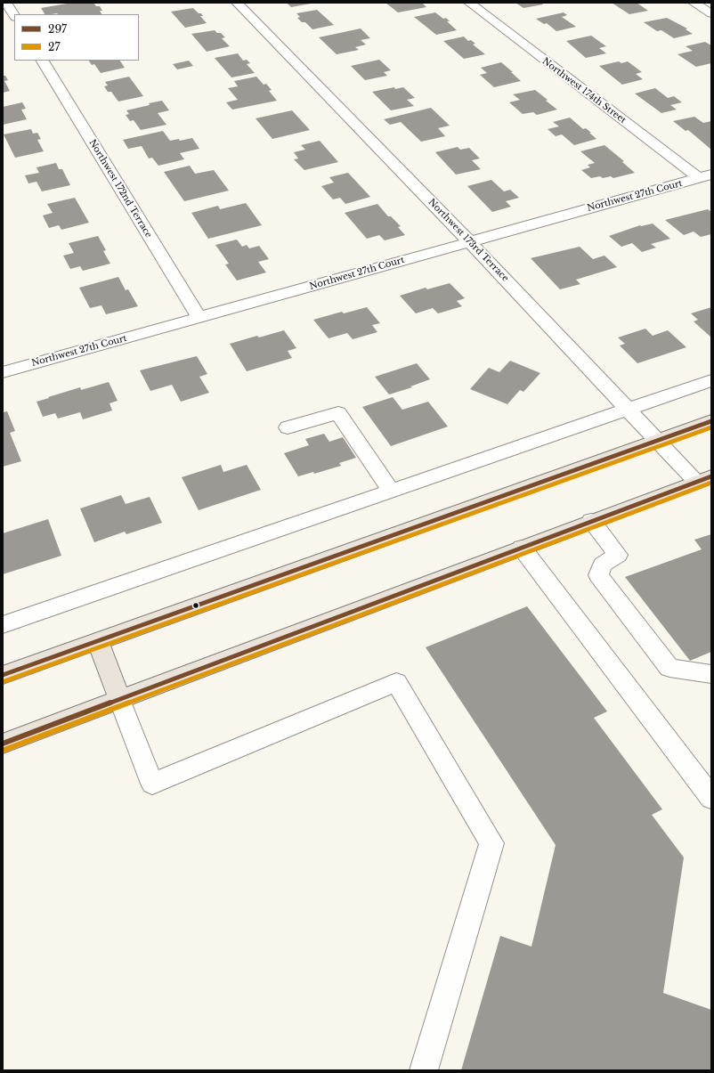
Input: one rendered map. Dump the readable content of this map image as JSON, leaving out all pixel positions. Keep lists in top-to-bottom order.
{
  "streets": {
    "street": [
      "Northwest 174th Street",
      "Northwest 172nd Terrace",
      "Northwest 27th Court",
      "Northwest 173rd Terrace"
    ]
  },
  "crossings": [
    ["Northwest 174th Street", "Northwest 27th Court"],
    ["Northwest 172nd Terrace", "Northwest 27th Court"],
    ["Northwest 27th Court", "Northwest 173rd Terrace"]
  ],
  "lines": ["transit line 297", "transit line 27"],
  "legend": ["297", "27"]
}
